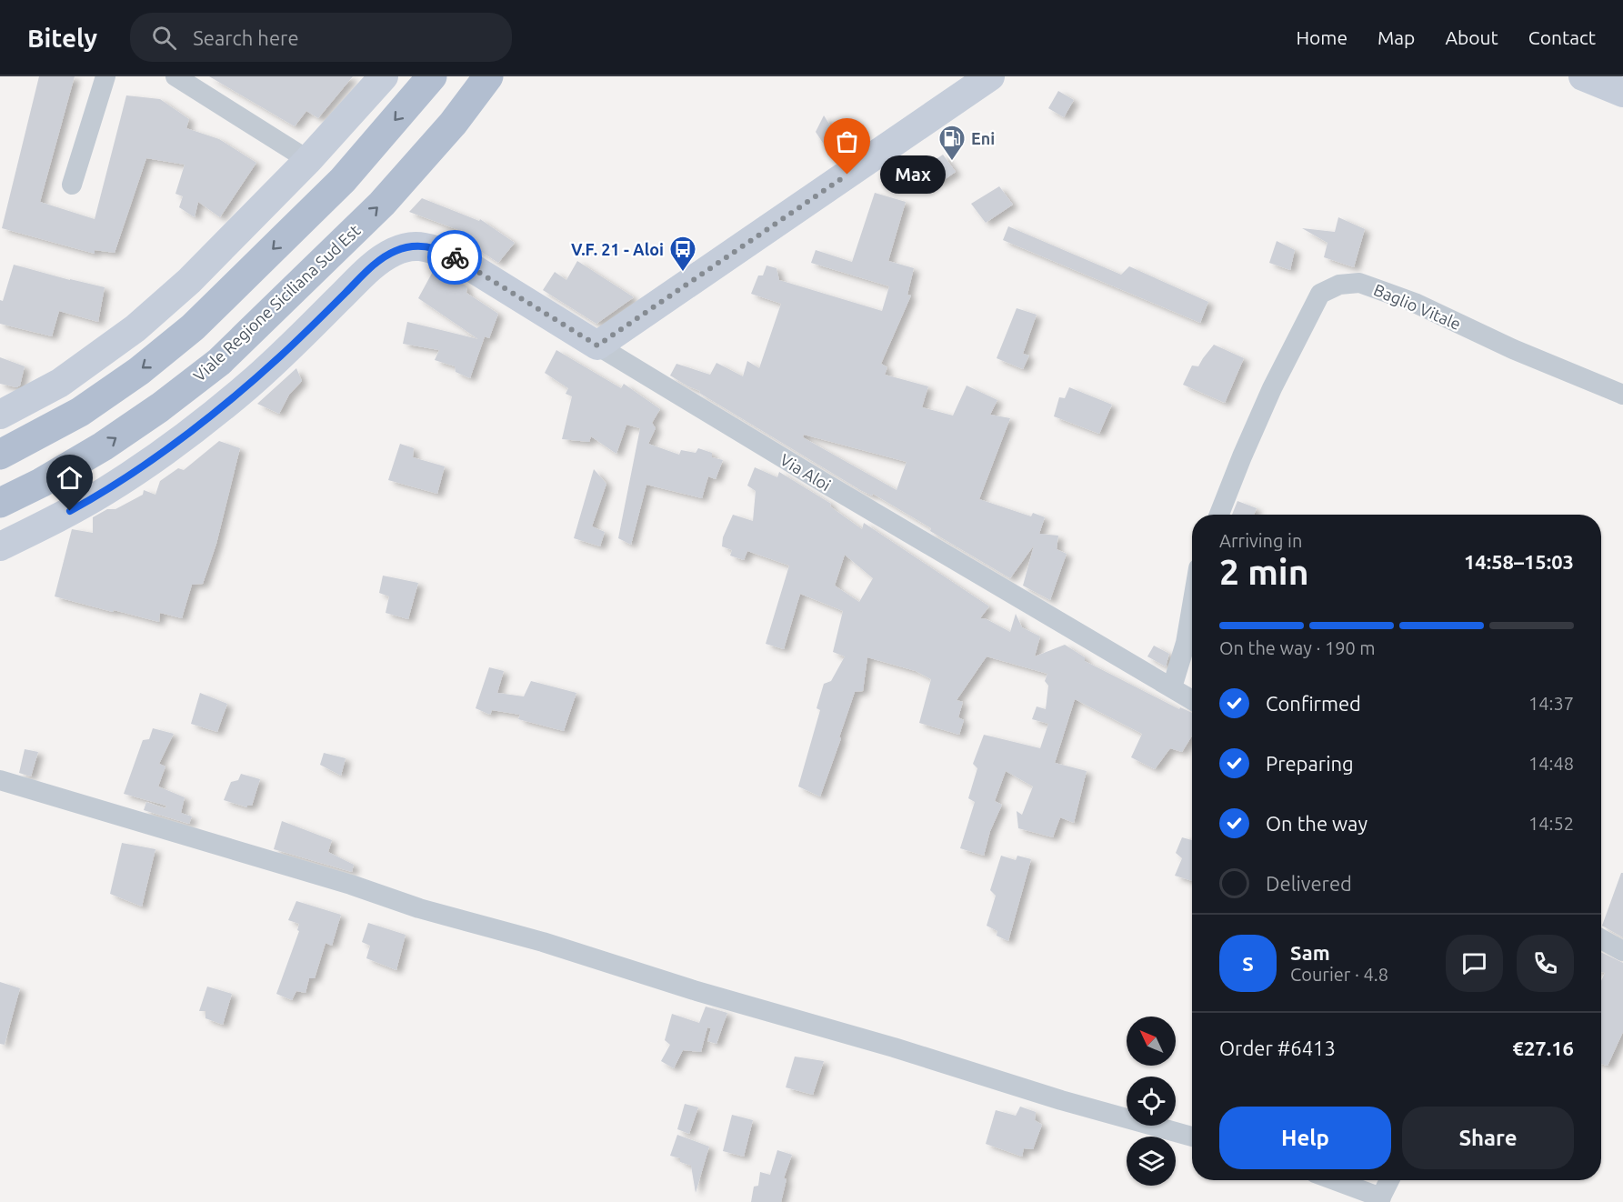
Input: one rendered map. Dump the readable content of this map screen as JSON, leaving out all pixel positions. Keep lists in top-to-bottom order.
{
  "streets": {
    "main road": ["Viale Regione Siciliana Sud Est"],
    "street": ["Baglio Vitale", "Via Aloi"]
  },
  "places": {
    "fuel station": ["Eni"],
    "other": ["Max"],
    "bus stop": ["V.F. 21 - Aloi"]
  },
  "north": "top left",
  "page": {
    "header": "Bitely",
    "search": "Search here",
    "nav": [
      "Home",
      "Map",
      "About",
      "Contact"
    ],
    "bubble": "Max",
    "heading": ["2 min", "Arriving in", "14:58–15:03"],
    "panel": [
      "Sam",
      "Courier · 4.8",
      "Order #6413",
      "€27.16"
    ],
    "bar": "On the way · 190 m",
    "list": [
      ["Confirmed", "14:37"],
      ["Preparing", "14:48"],
      ["On the way", "14:52"],
      "Delivered"
    ],
    "round": "S",
    "buttons": ["Help", "Share"]
  }
}
